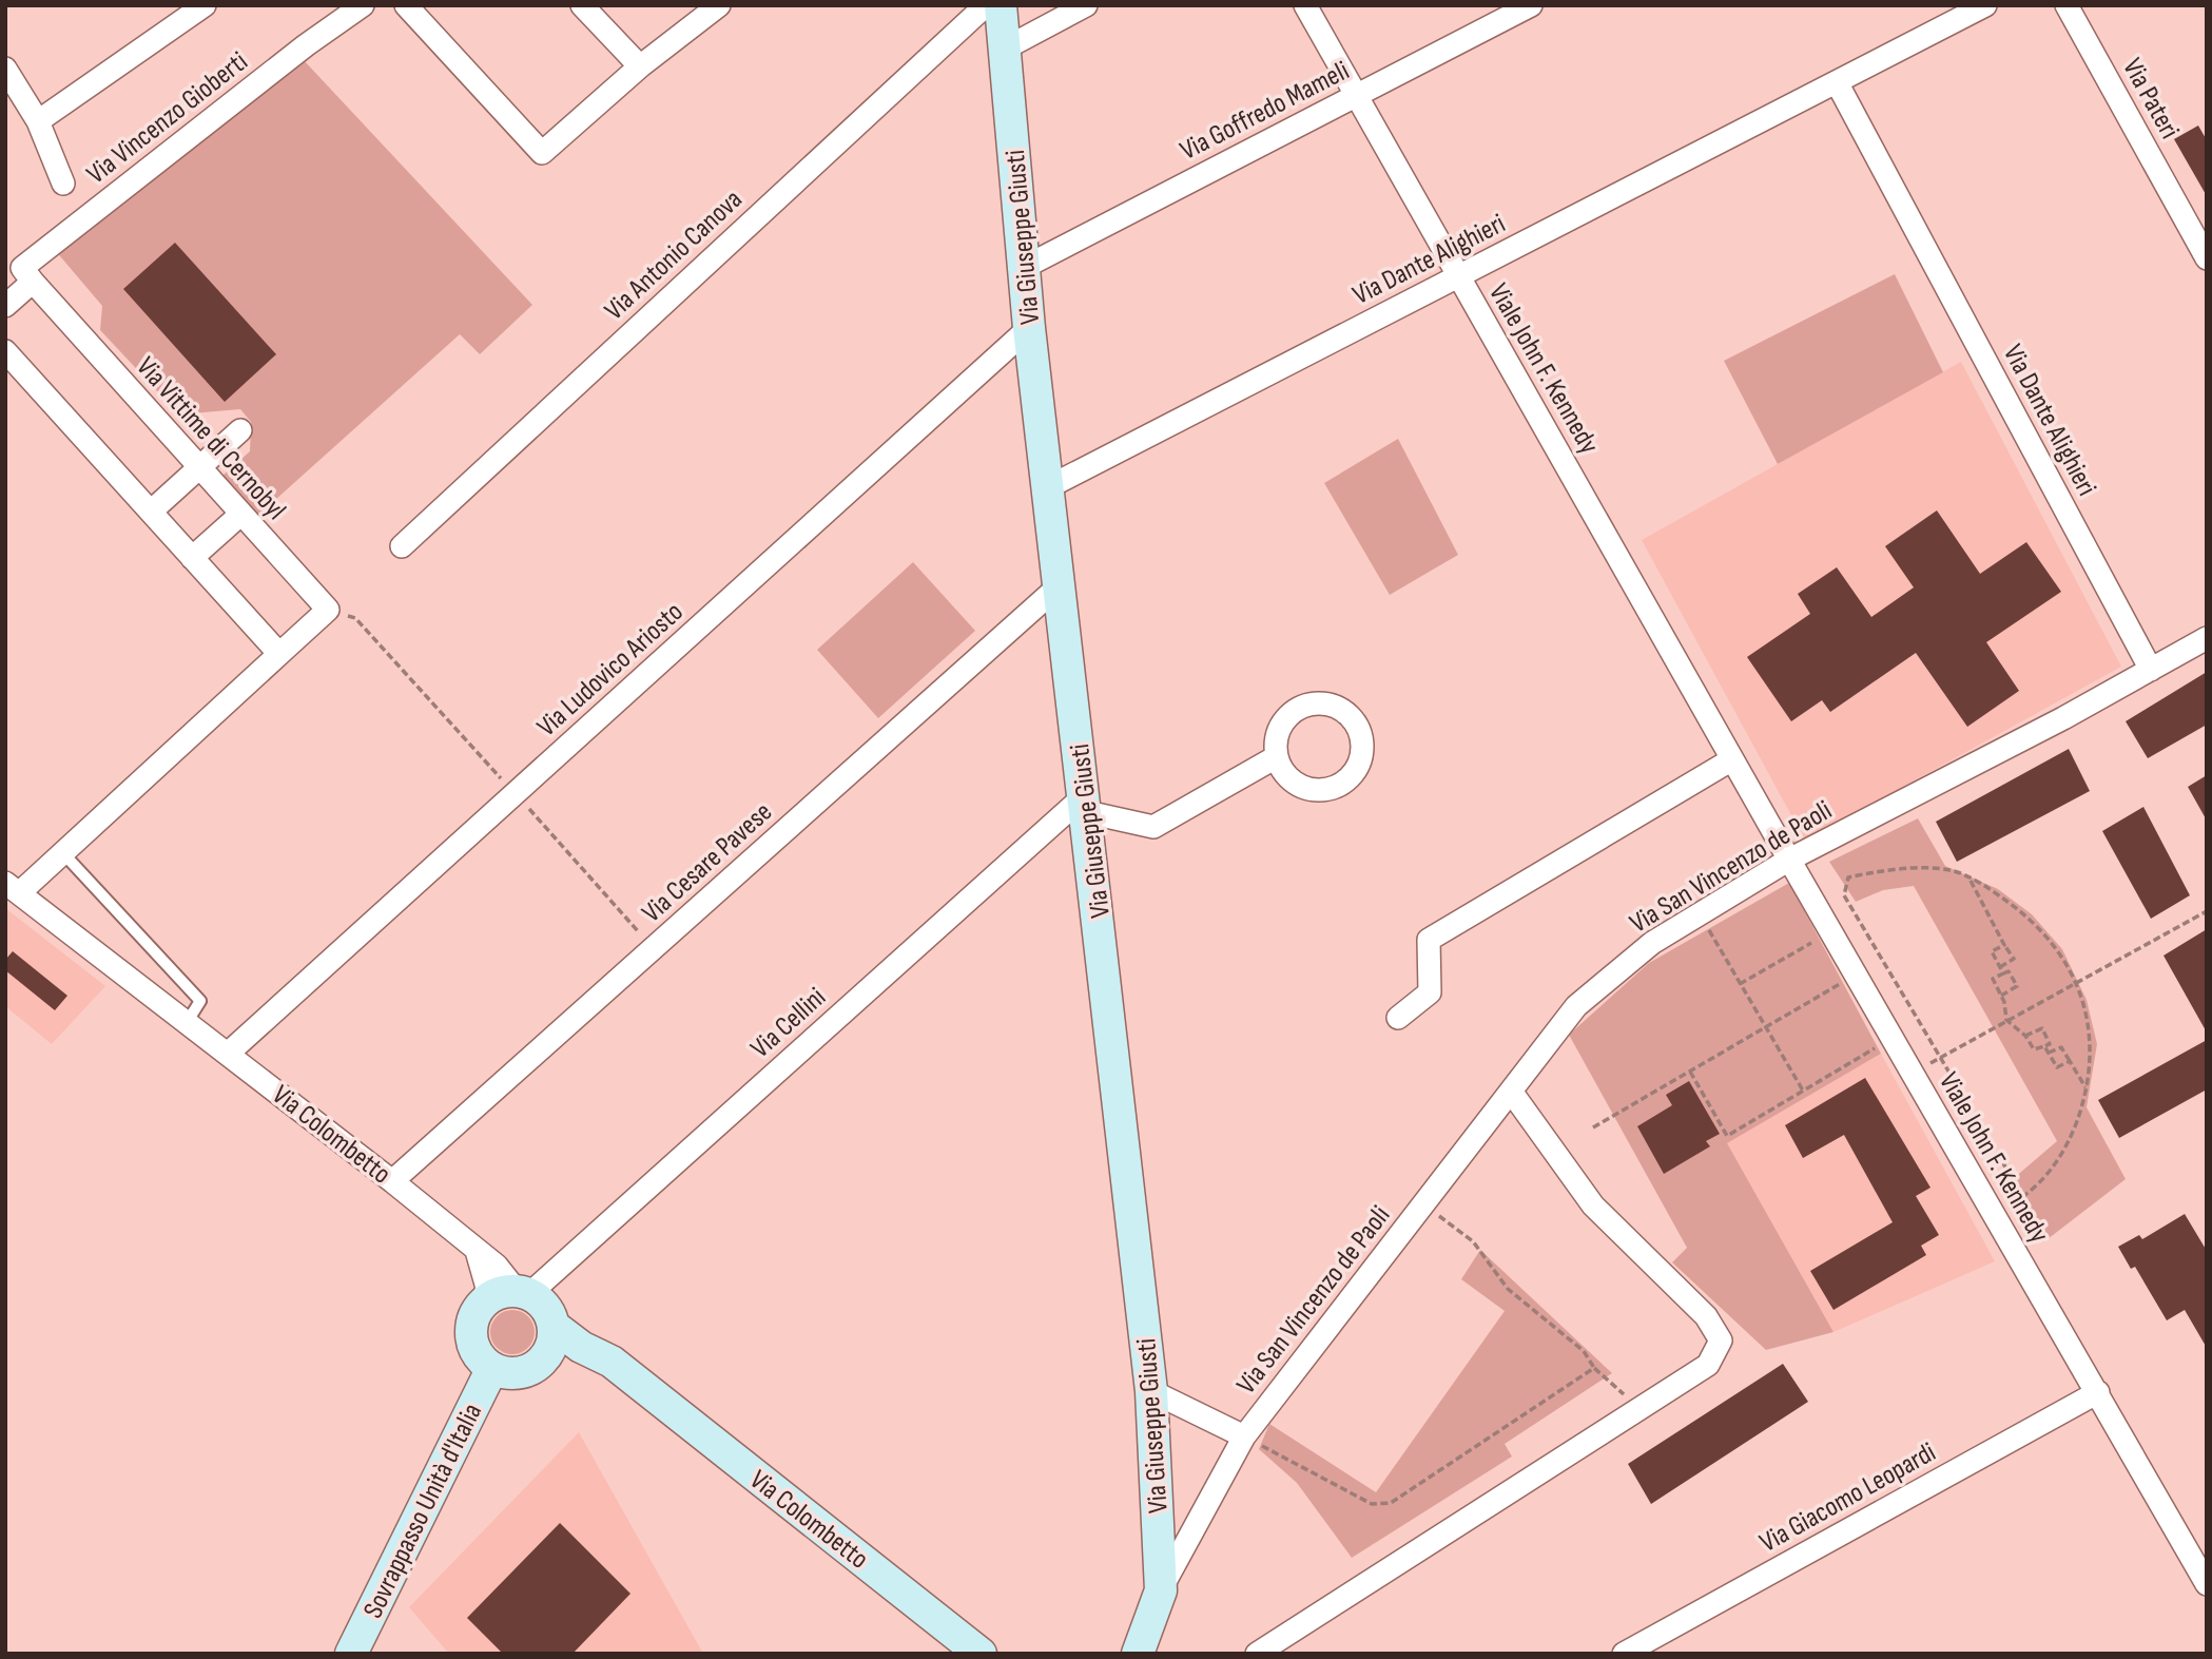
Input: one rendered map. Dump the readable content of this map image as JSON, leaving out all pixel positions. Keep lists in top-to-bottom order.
{
  "streets": {
    "street": [
      "Via Pateri",
      "Via Goffredo Mameli",
      "Via Vincenzo Gioberti",
      "Via Giuseppe Giusti",
      "Via Antonio Canova",
      "Via Dante Alighieri",
      "Viale John F. Kennedy",
      "Via Vittime di Cernobyl",
      "Via Ludovico Ariosto",
      "Via Cesare Pavese",
      "Via San Vincenzo de Paoli",
      "Via Cellini",
      "Via Colombetto",
      "Via Giacomo Leopardi",
      "Sovrappasso Unità d'Italia"
    ]
  },
  "crossings": [
    ["Via Goffredo Mameli", "Via Giuseppe Giusti"],
    ["Via Goffredo Mameli", "Viale John F. Kennedy"],
    ["Via Vincenzo Gioberti", "Via Vittime di Cernobyl"],
    ["Via Giuseppe Giusti", "Via Dante Alighieri"],
    ["Via Giuseppe Giusti", "Via Ludovico Ariosto"],
    ["Via Giuseppe Giusti", "Via Cesare Pavese"],
    ["Via Giuseppe Giusti", "Via San Vincenzo de Paoli"],
    ["Via Giuseppe Giusti", "Via Cellini"],
    ["Via Dante Alighieri", "Viale John F. Kennedy"],
    ["Via Dante Alighieri", "Via San Vincenzo de Paoli"],
    ["Viale John F. Kennedy", "Via San Vincenzo de Paoli"],
    ["Viale John F. Kennedy", "Via Giacomo Leopardi"],
    ["Via Ludovico Ariosto", "Via Colombetto"],
    ["Via Cesare Pavese", "Via Colombetto"],
    ["Via Cellini", "Via Colombetto"],
    ["Via Cellini", "Sovrappasso Unità d'Italia"],
    ["Via Colombetto", "Sovrappasso Unità d'Italia"]
  ]
}
